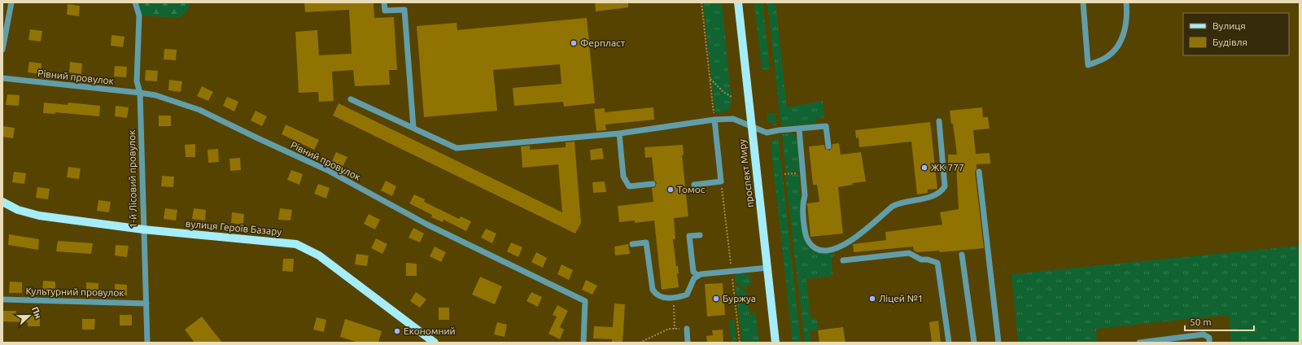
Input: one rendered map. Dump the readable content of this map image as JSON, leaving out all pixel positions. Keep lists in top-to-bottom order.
{
  "streets": {
    "main road": ["проспект Миру", "вулиця Героїв Базару"],
    "street": ["Рівний провулок", "1-й Лісовий провулок", "Культурний провулок"]
  },
  "crossings": [
    ["Рівний провулок", "1-й Лісовий провулок"],
    ["1-й Лісовий провулок", "вулиця Героїв Базару"],
    ["1-й Лісовий провулок", "Культурний провулок"]
  ],
  "places": [
    "Ферпласт",
    "ЖК 777",
    "Томос",
    "Буржуа",
    "Ліцей №1",
    "Економний"
  ],
  "legend": ["Вулиця", "Будівля"],
  "scale_bar": "50 m",
  "north": "right"
}
